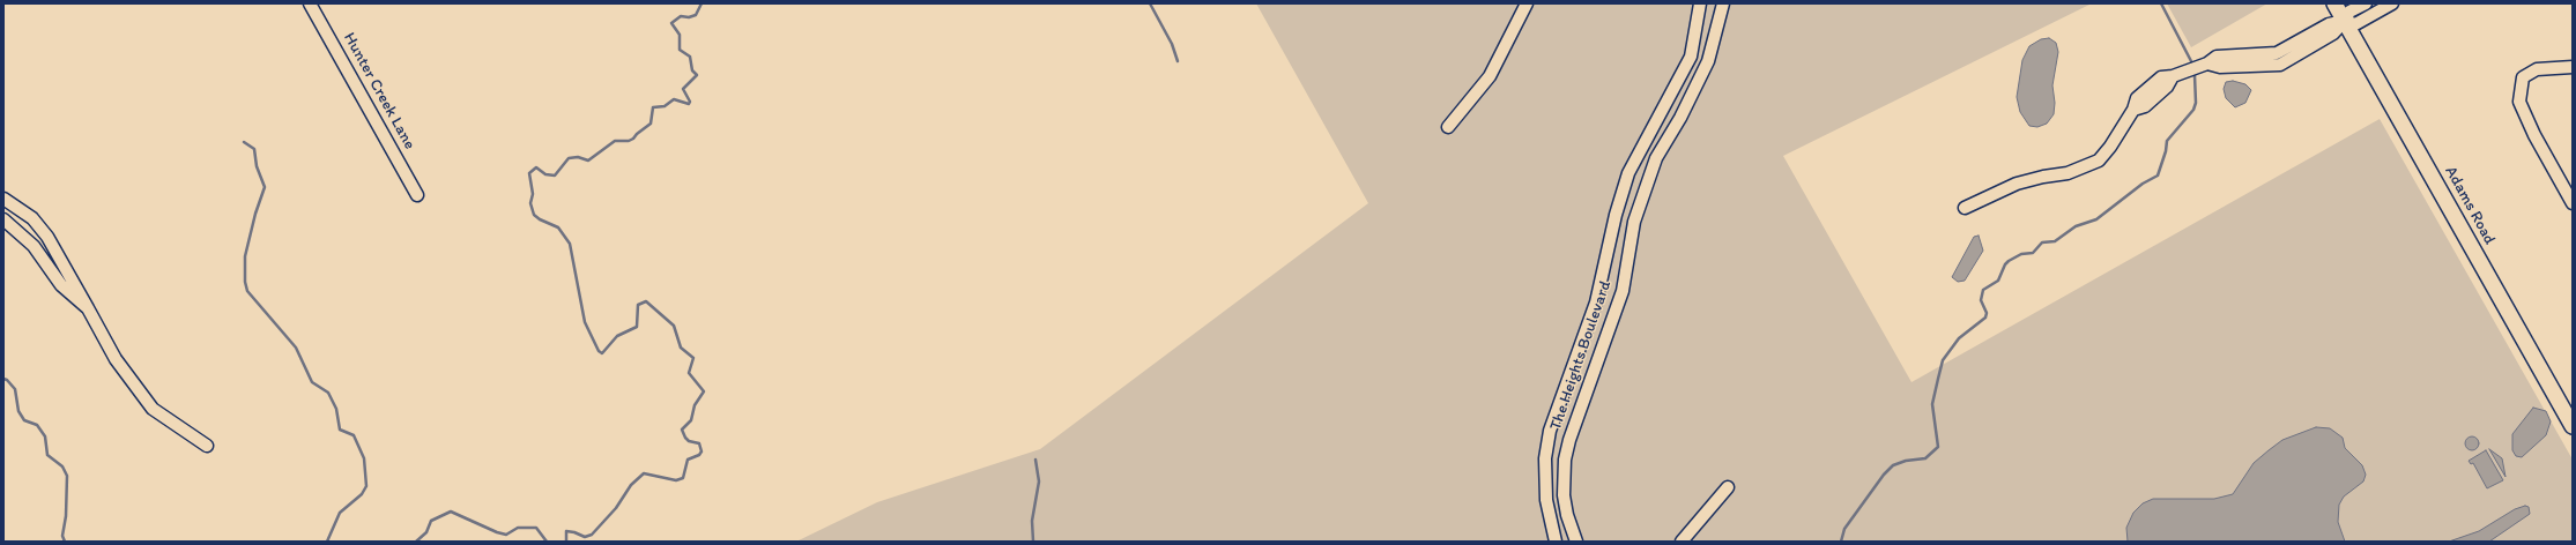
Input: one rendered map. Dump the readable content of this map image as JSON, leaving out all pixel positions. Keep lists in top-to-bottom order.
{
  "streets": {
    "main road": ["Adams Road"],
    "street": ["Hunter Creek Lane", "The Heights Boulevard"]
  }
}
